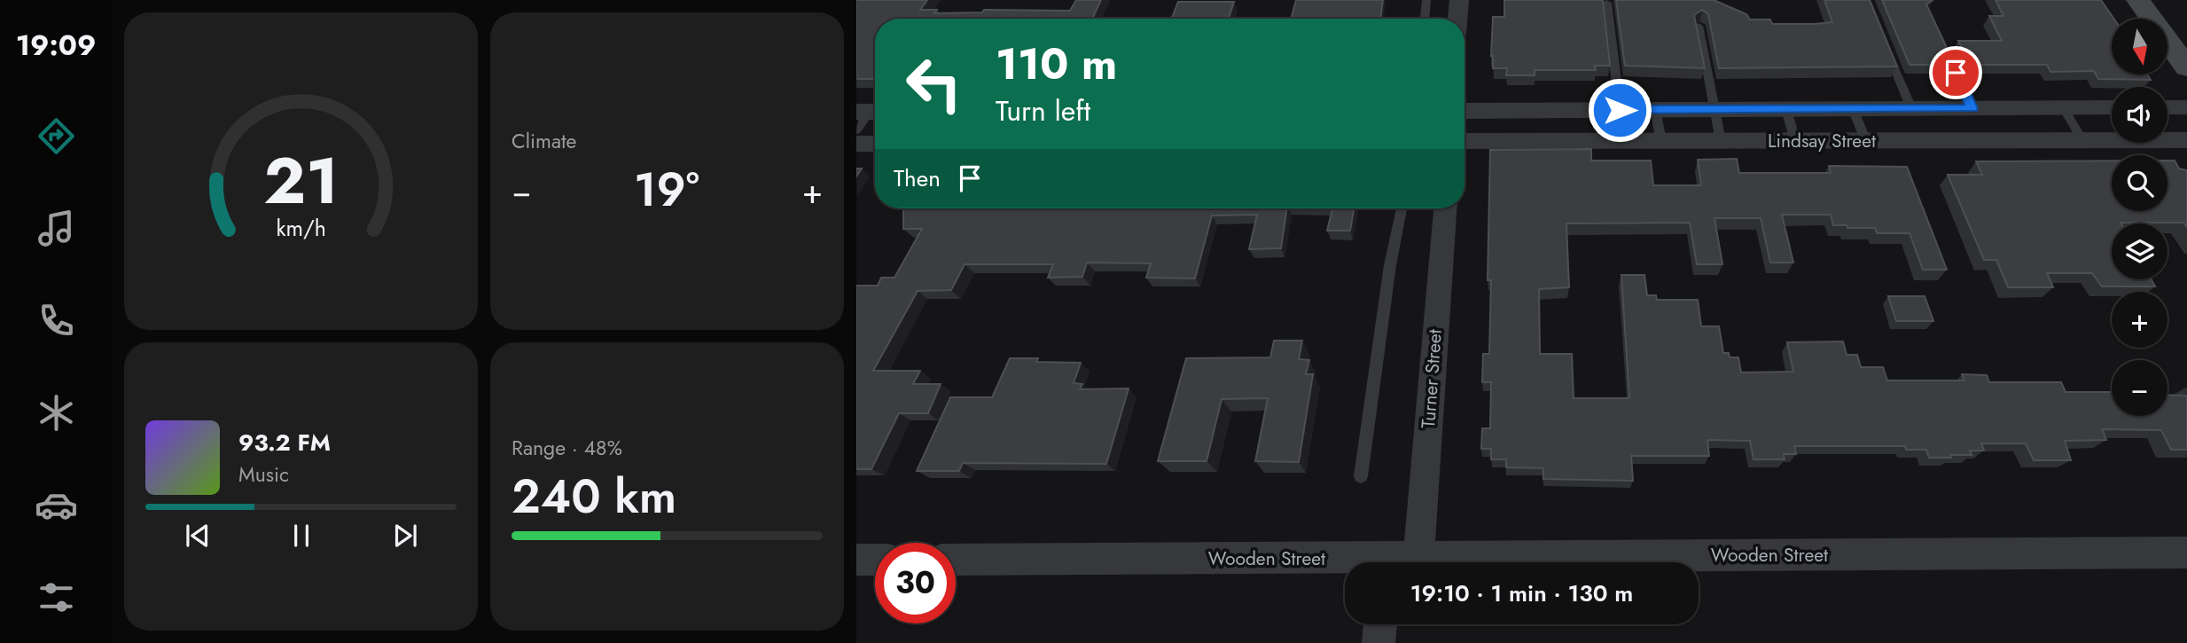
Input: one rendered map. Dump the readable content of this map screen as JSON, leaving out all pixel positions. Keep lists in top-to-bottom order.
{
  "streets": {
    "street": ["Lindsay Street", "Turner Street", "Wooden Street"]
  },
  "crossings": [
    ["Turner Street", "Wooden Street"]
  ],
  "north": "bottom",
  "page": {
    "tabs": "19:09",
    "tile": [
      "Climate",
      ["Range · 48%", "240 km"]
    ],
    "map_buttons": ["+", "−"],
    "turn": ["110 m", "Turn left"],
    "then": "Then",
    "heat": ["−", "19°", "+"],
    "song": ["93.2 FM", "Music"],
    "limit": "30",
    "trip": "19:10 · 1 min · 130 m",
    "gauge": ["21", "km/h"]
  }
}
